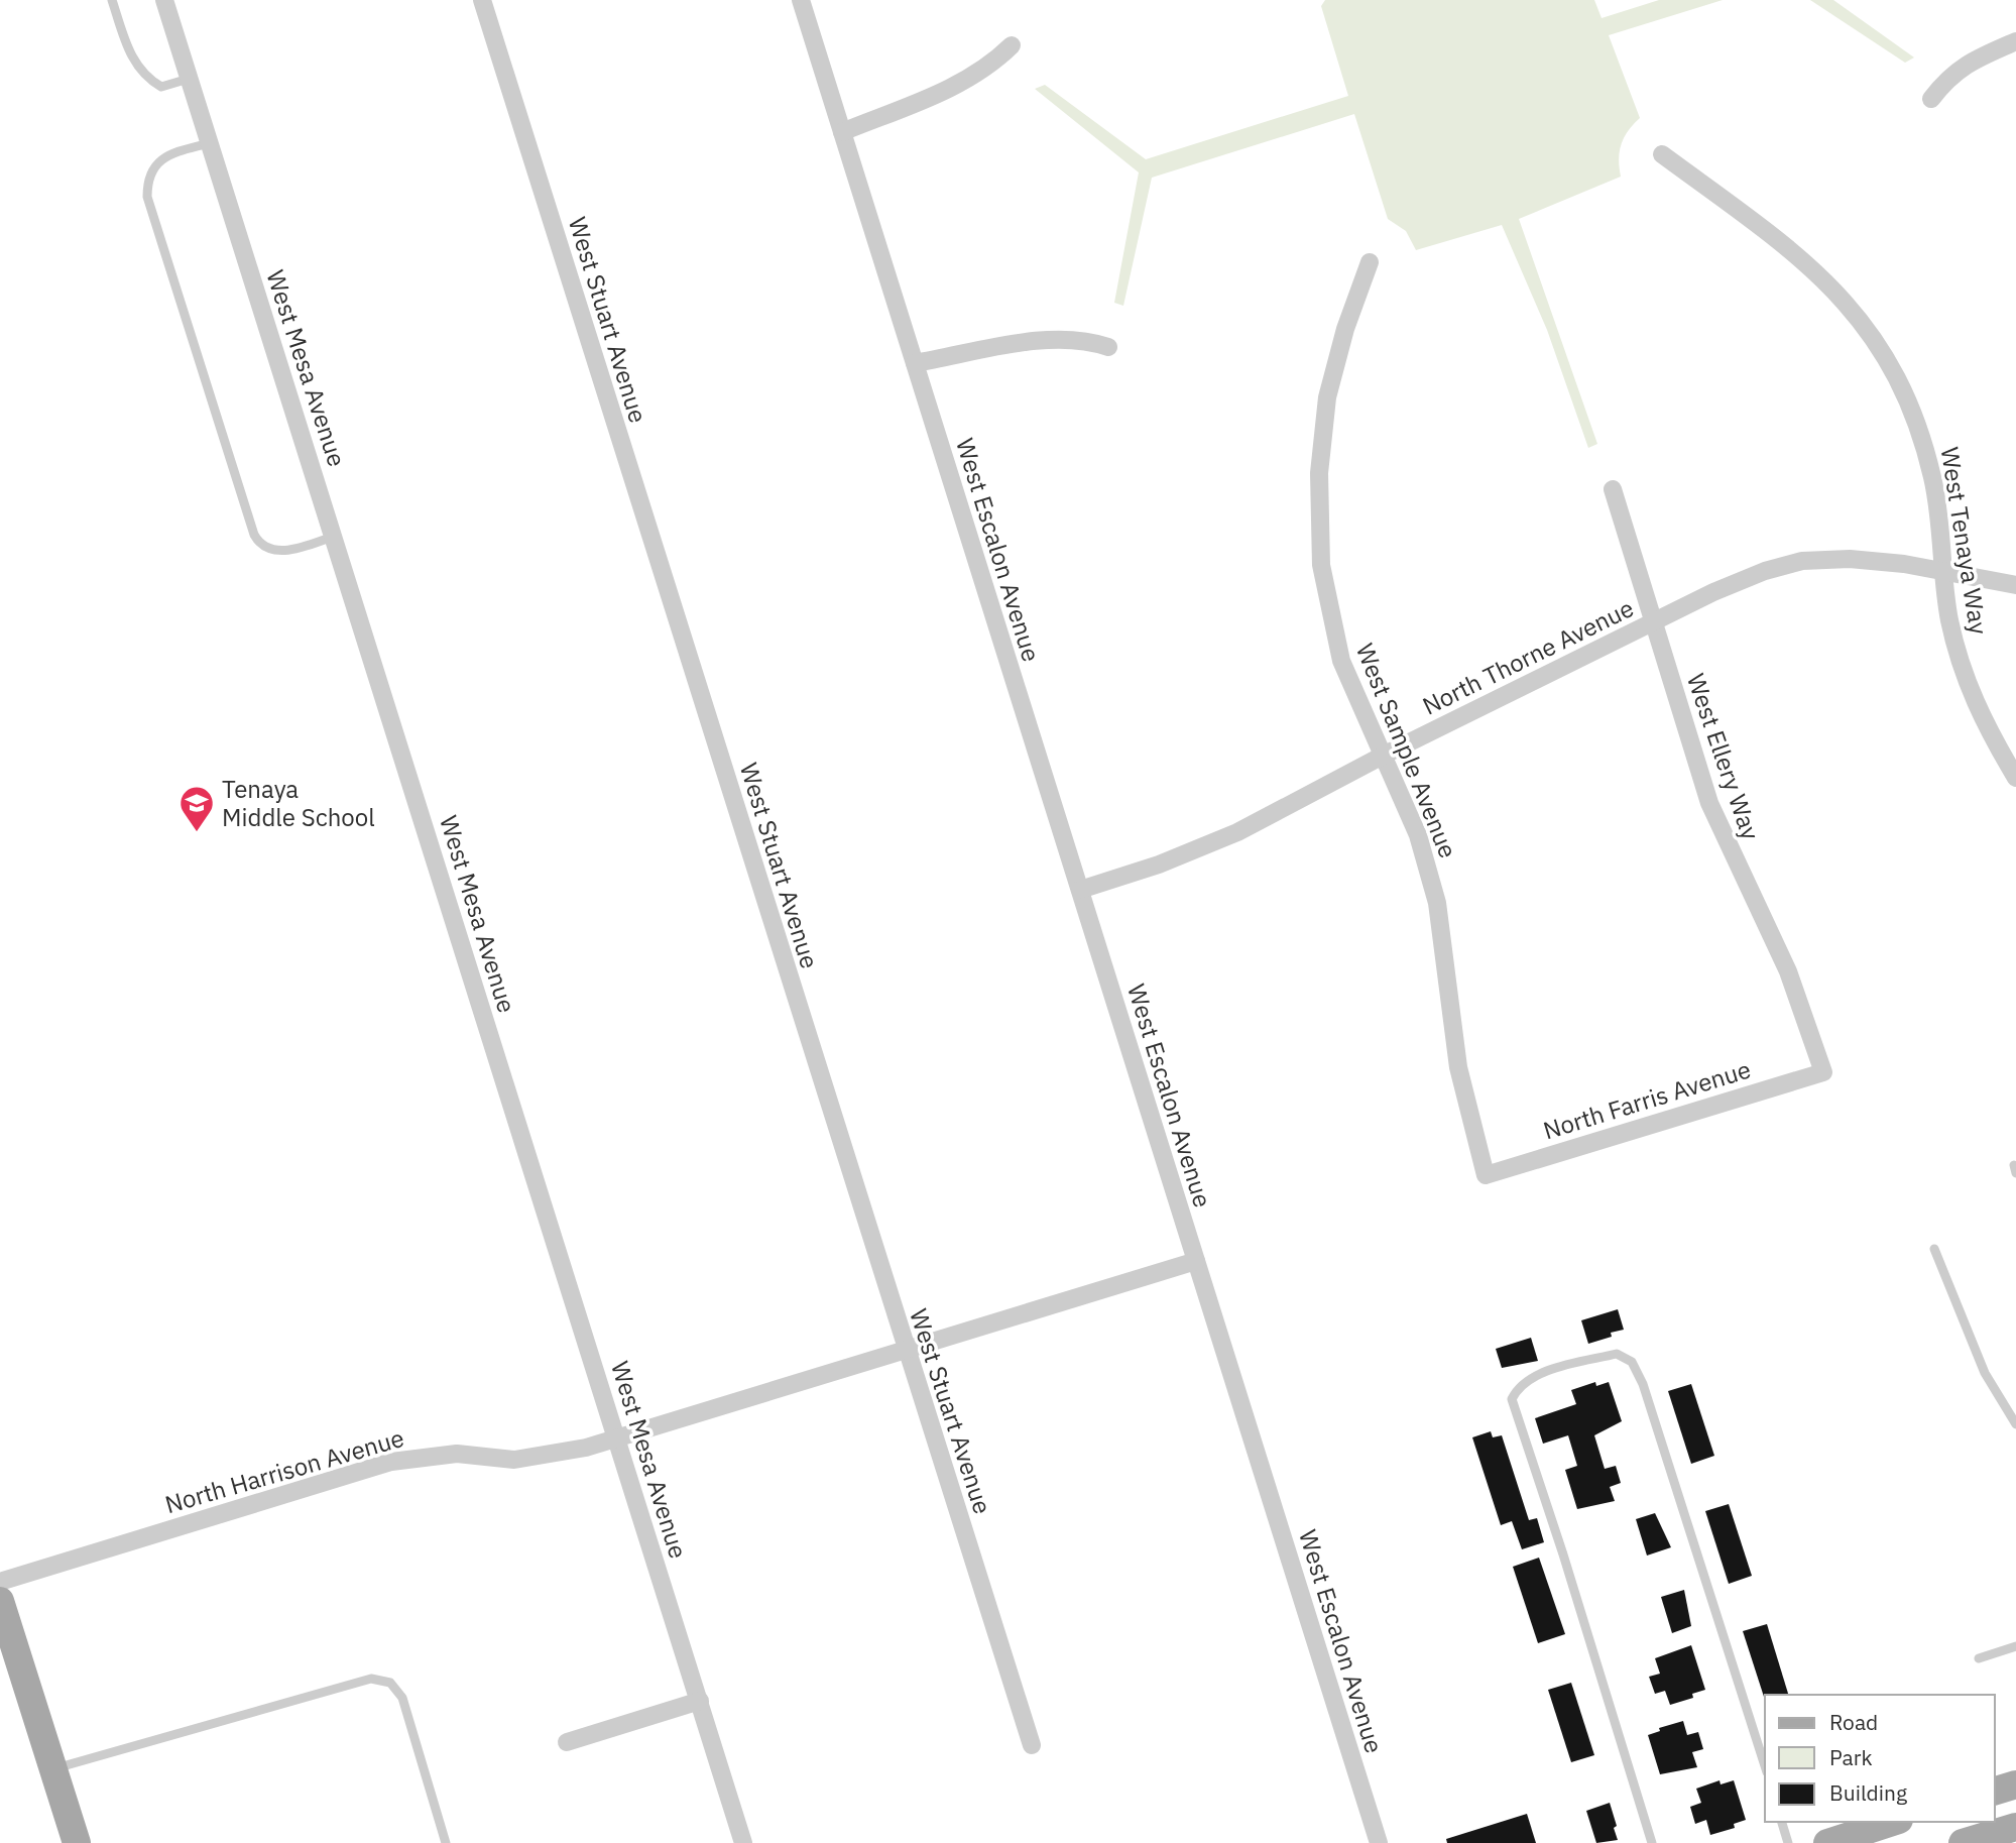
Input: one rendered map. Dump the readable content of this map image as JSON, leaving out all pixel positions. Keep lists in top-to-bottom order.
{
  "streets": {
    "street": [
      "West Stuart Avenue",
      "West Mesa Avenue",
      "West Tenaya Way",
      "West Escalon Avenue",
      "North Thorne Avenue",
      "West Sample Avenue",
      "West Ellery Way",
      "North Farris Avenue",
      "North Harrison Avenue"
    ]
  },
  "crossings": [
    ["West Stuart Avenue", "North Harrison Avenue"],
    ["West Mesa Avenue", "North Harrison Avenue"],
    ["West Tenaya Way", "North Thorne Avenue"],
    ["West Escalon Avenue", "North Thorne Avenue"],
    ["West Escalon Avenue", "North Harrison Avenue"],
    ["North Thorne Avenue", "West Sample Avenue"],
    ["North Thorne Avenue", "West Ellery Way"],
    ["West Sample Avenue", "North Farris Avenue"],
    ["West Ellery Way", "North Farris Avenue"]
  ],
  "places": {
    "school or university": ["Tenaya Middle School"]
  },
  "legend": ["Road", "Park", "Building"]
}
